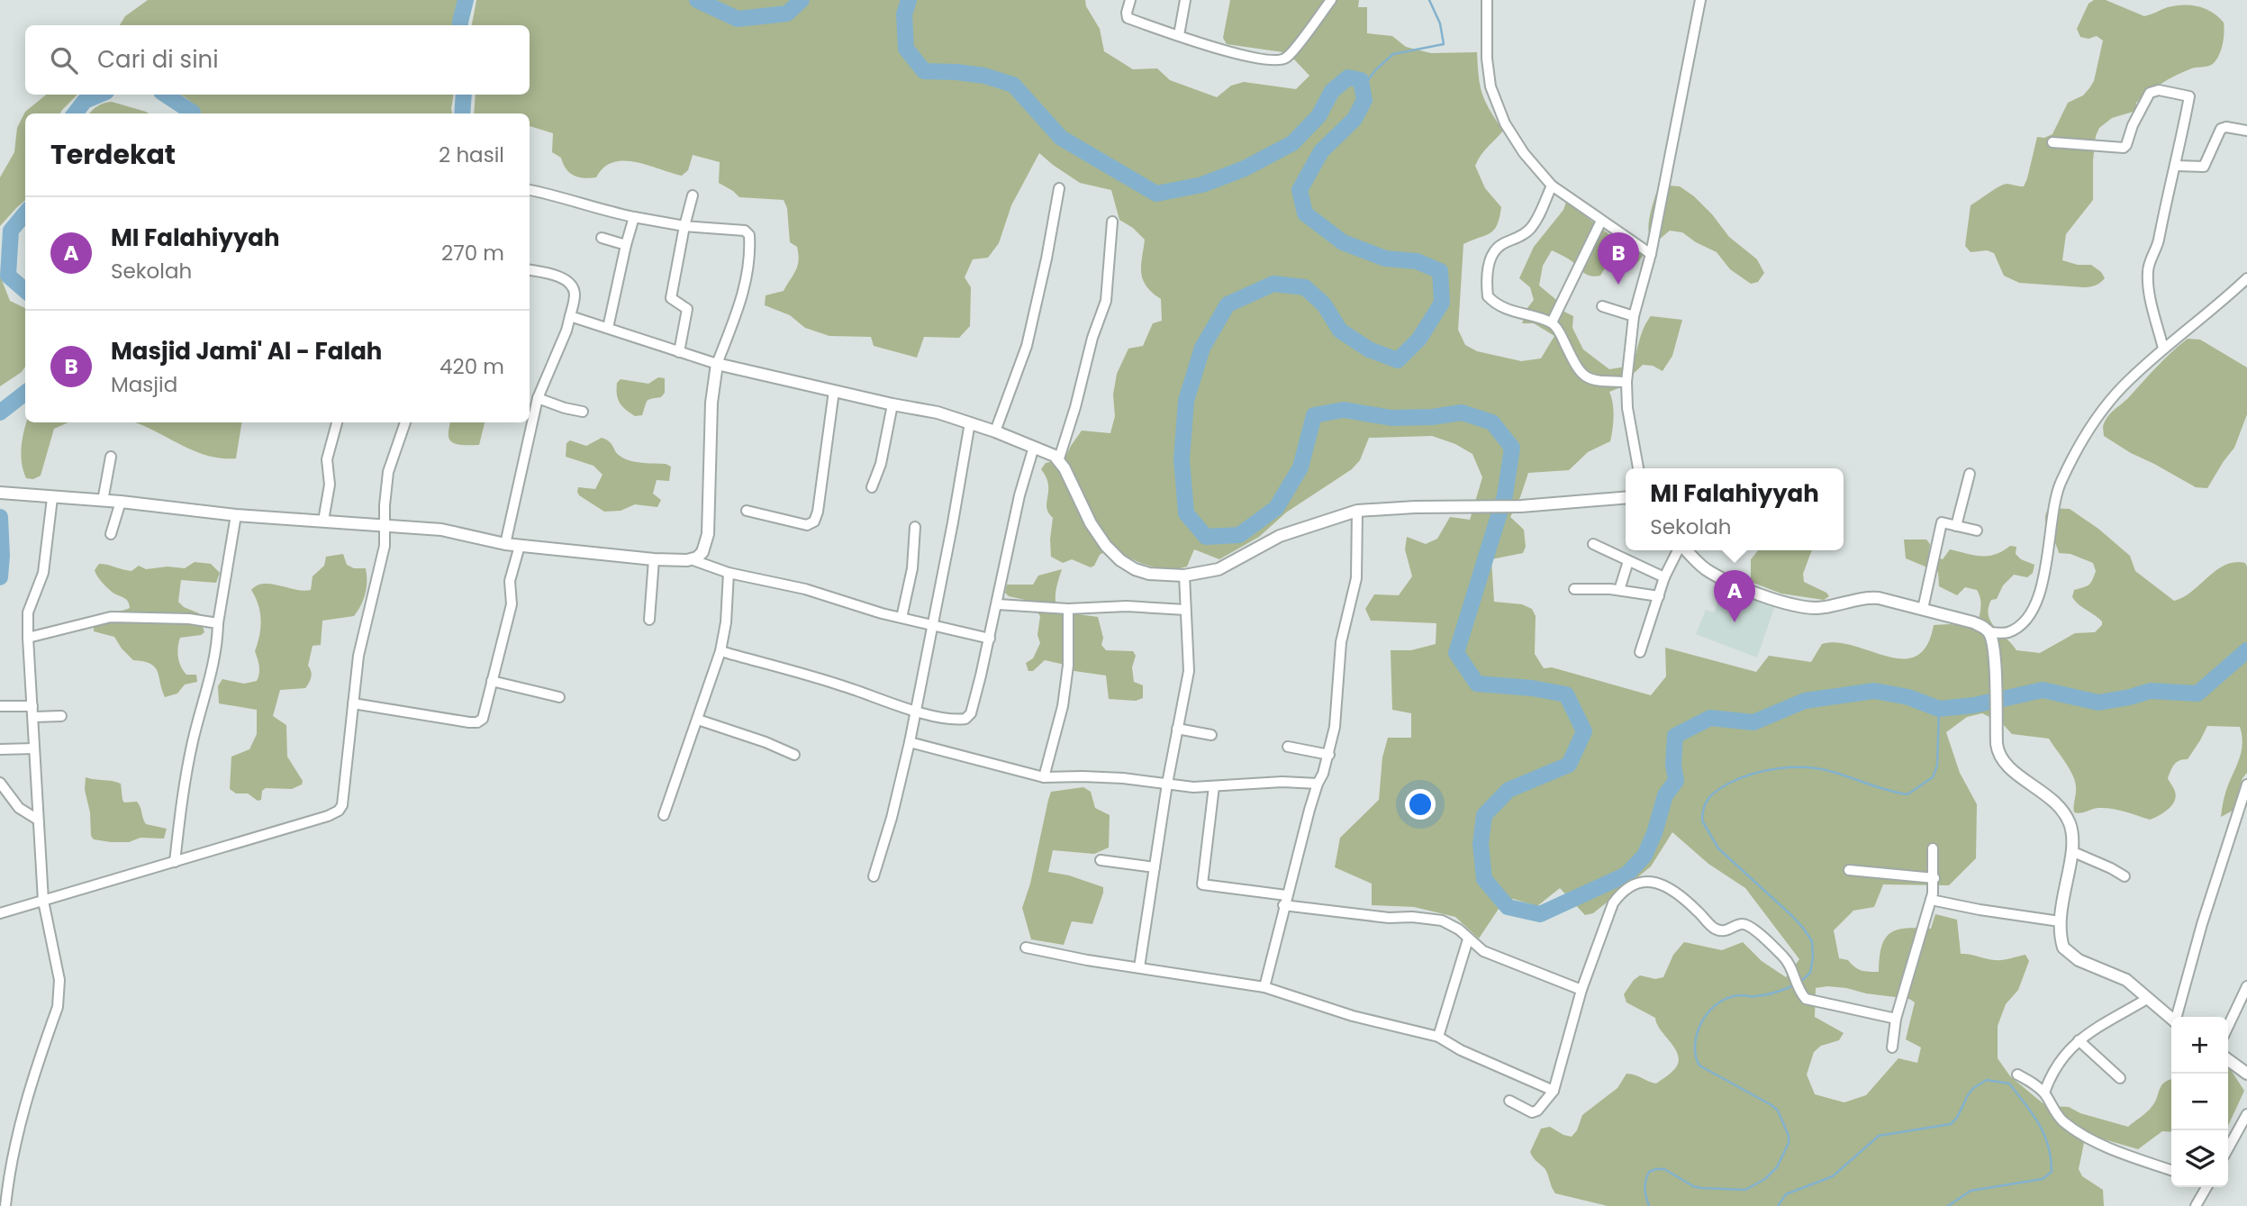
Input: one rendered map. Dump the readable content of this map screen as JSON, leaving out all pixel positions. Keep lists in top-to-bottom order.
{
  "page": {
    "search": "Cari di sini",
    "heading": ["Terdekat", "2 hasil"],
    "list": [
      {
        "mark": "A",
        "name": "MI Falahiyyah",
        "note": "Sekolah",
        "value": "270 m"
      },
      {
        "mark": "B",
        "name": "Masjid Jami' Al - Falah",
        "note": "Masjid",
        "value": "420 m"
      }
    ],
    "pins": ["B", "A"],
    "popup": ["MI Falahiyyah", "Sekolah"],
    "map_buttons": ["+", "−"]
  }
}
